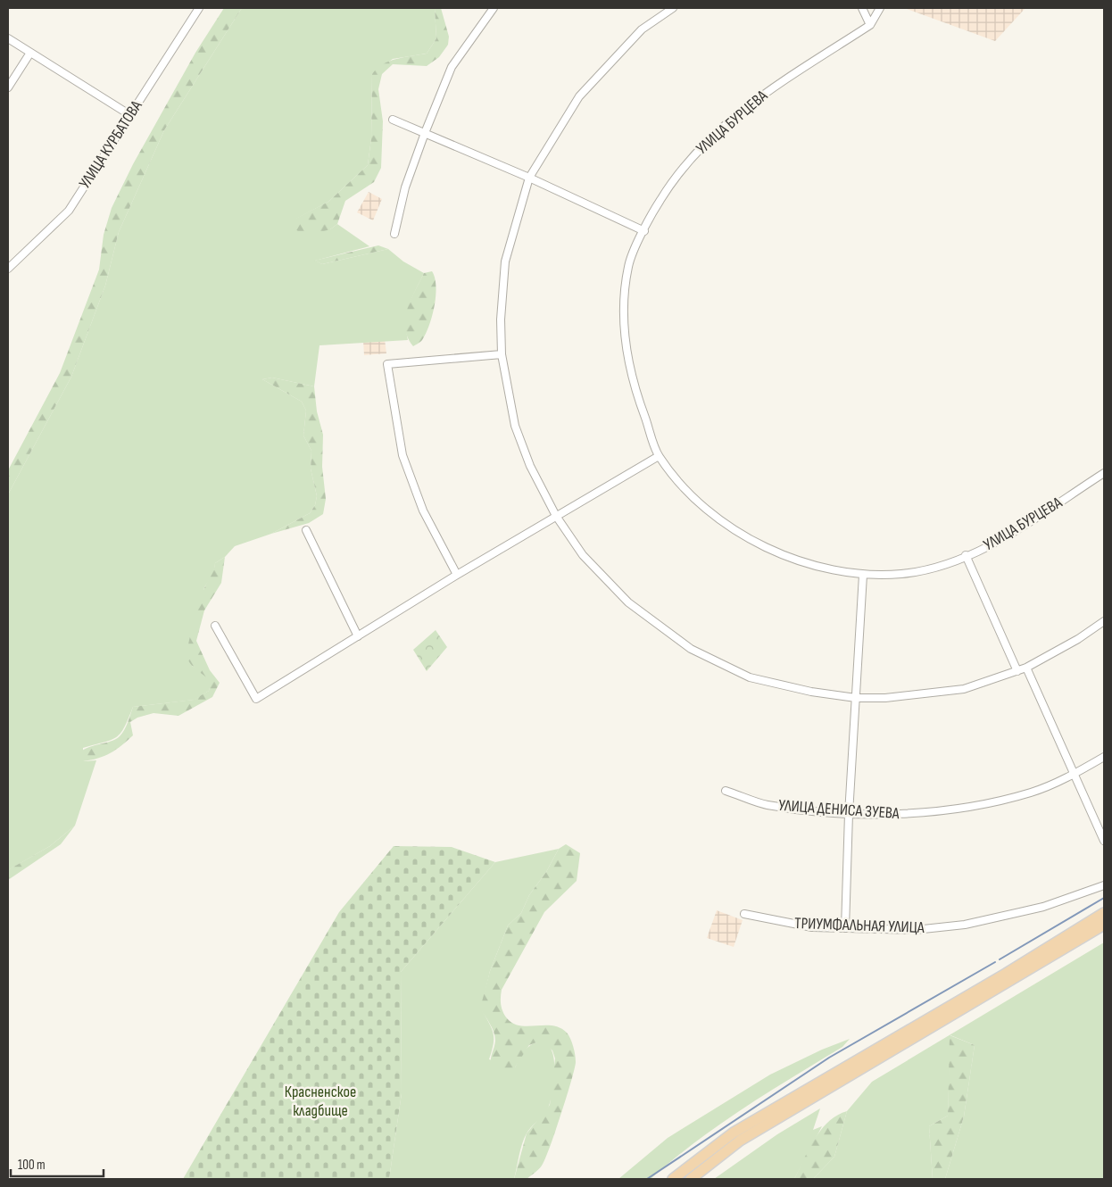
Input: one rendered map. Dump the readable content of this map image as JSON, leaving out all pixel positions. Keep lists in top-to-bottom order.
{
  "streets": {
    "street": [
      "УЛИЦА БУРЦЕВА",
      "УЛИЦА КУРБАТОВА",
      "УЛИЦА ДЕНИСА ЗУЕВА",
      "ТРИУМФАЛЬНАЯ УЛИЦА"
    ]
  },
  "parks": ["Красненское кладбище"],
  "scale_bar": "100 m"
}
